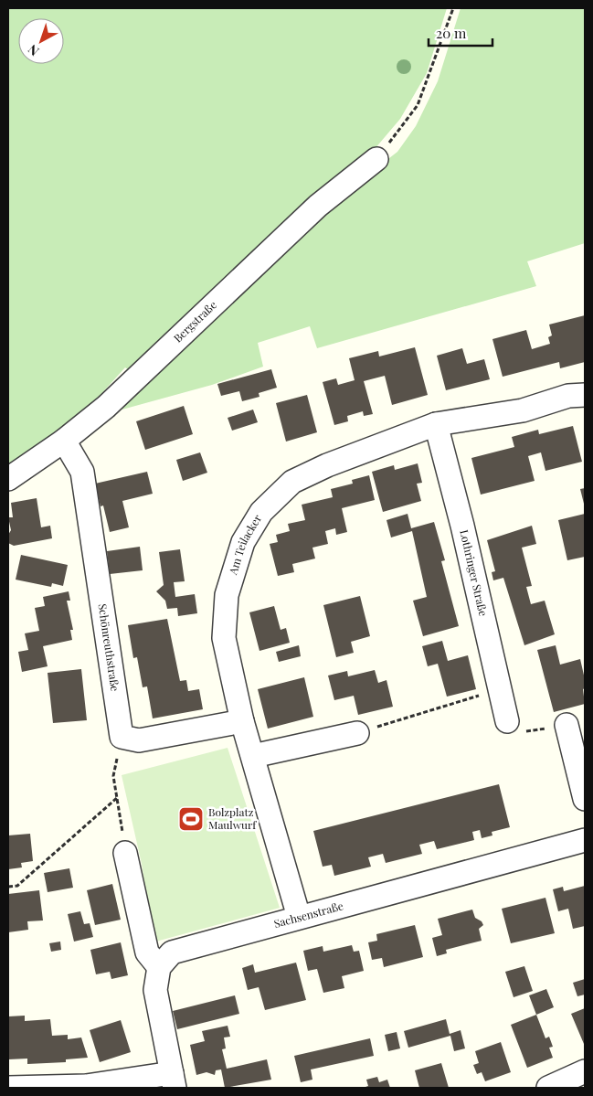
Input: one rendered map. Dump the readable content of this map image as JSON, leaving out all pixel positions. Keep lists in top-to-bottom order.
{
  "streets": {
    "street": [
      "Bergstraße",
      "Am Teilacker",
      "Lothringer Straße",
      "Schönreuthstraße",
      "Sachsenstraße"
    ]
  },
  "crossings": [
    ["Bergstraße", "Schönreuthstraße"],
    ["Am Teilacker", "Lothringer Straße"],
    ["Am Teilacker", "Sachsenstraße"]
  ],
  "places": {
    "sports": ["Bolzplatz Maulwurf"]
  },
  "scale_bar": "20 m",
  "north": "bottom left"
}
